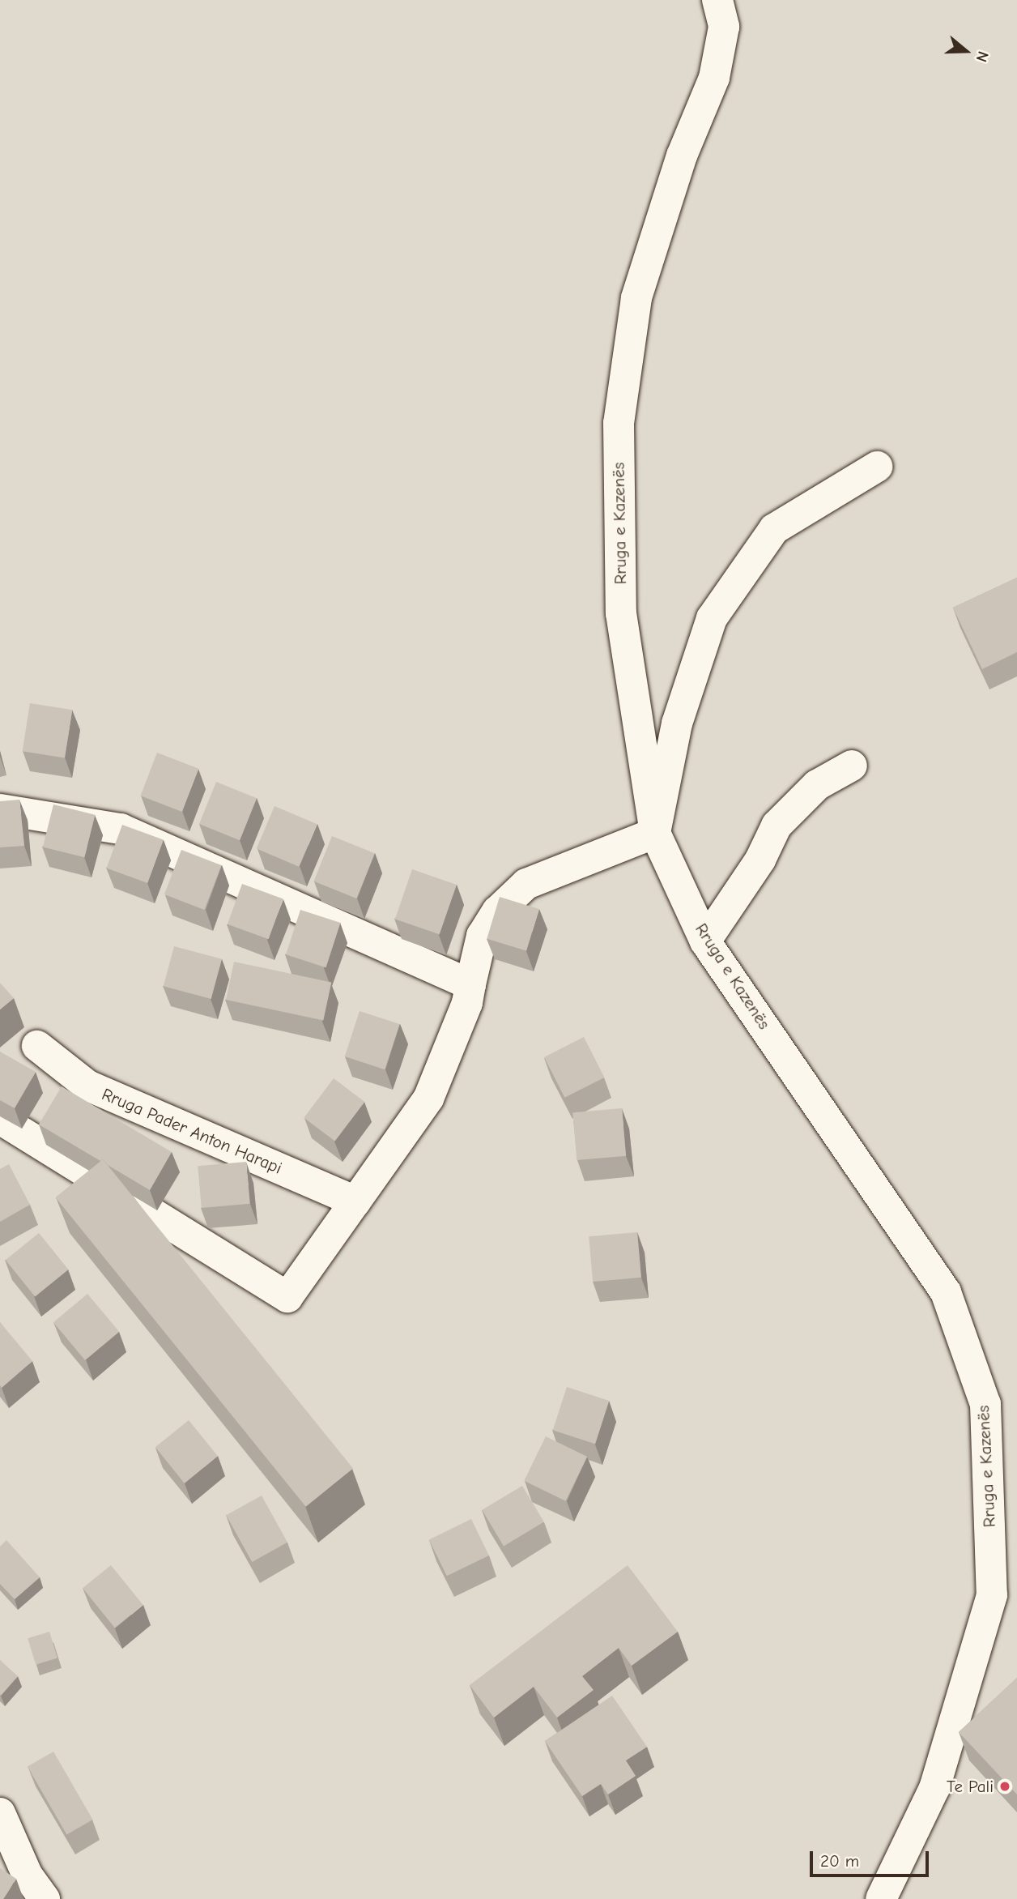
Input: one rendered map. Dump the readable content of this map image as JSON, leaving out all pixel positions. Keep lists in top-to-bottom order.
{
  "streets": {
    "street": ["Rruga e Kazenës", "Rruga Pader Anton Harapi"]
  },
  "places": ["Te Pali"],
  "scale_bar": "20 m",
  "north": "right"
}
